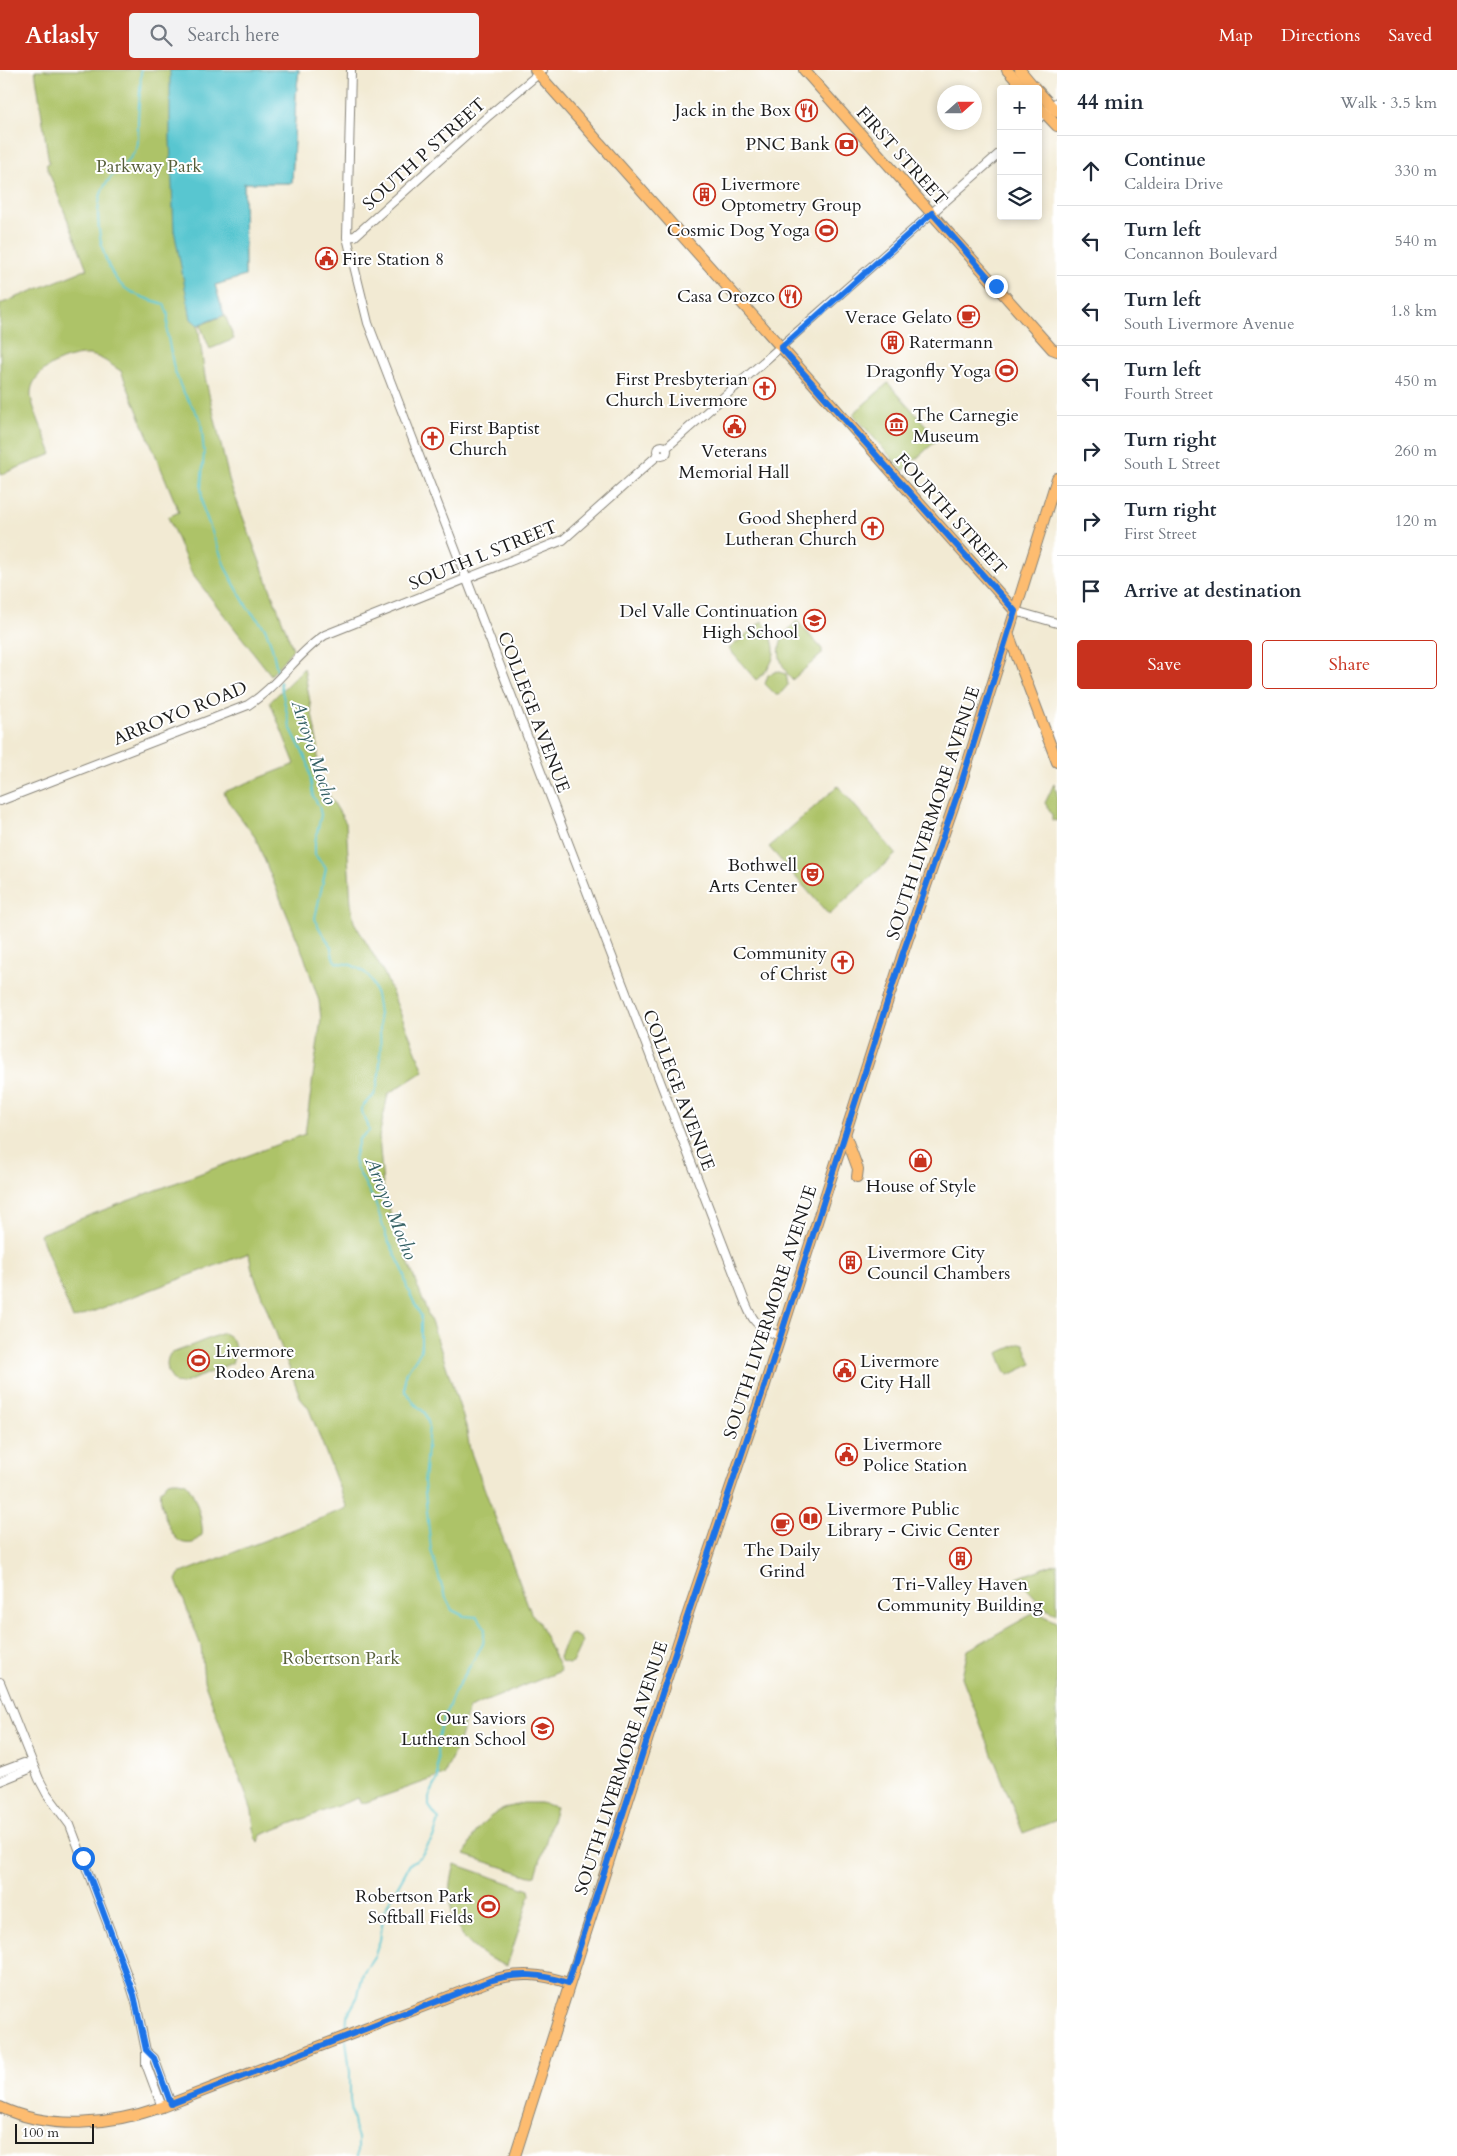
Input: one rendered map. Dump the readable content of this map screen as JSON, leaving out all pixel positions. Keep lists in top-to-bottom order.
{
  "streets": {
    "main road": ["FIRST STREET", "FOURTH STREET", "SOUTH LIVERMORE AVENUE"],
    "street": [
      "SOUTH P STREET",
      "SOUTH L STREET",
      "COLLEGE AVENUE",
      "ARROYO ROAD"
    ]
  },
  "crossings": [
    ["SOUTH P STREET", "FOURTH STREET"],
    ["SOUTH P STREET", "COLLEGE AVENUE"],
    ["FOURTH STREET", "SOUTH L STREET"],
    ["FOURTH STREET", "SOUTH LIVERMORE AVENUE"],
    ["SOUTH L STREET", "COLLEGE AVENUE"],
    ["SOUTH L STREET", "ARROYO ROAD"],
    ["COLLEGE AVENUE", "SOUTH LIVERMORE AVENUE"]
  ],
  "water": ["Arroyo Mocho"],
  "parks": ["Parkway Park", "Robertson Park"],
  "places": {
    "restaurant": ["Jack in the Box", "Casa Orozco"],
    "bank": ["PNC Bank"],
    "building": [
      "Livermore Optometry Group",
      "Ratermann",
      "Livermore City Council Chambers",
      "Tri-Valley Haven Community Building"
    ],
    "sports": [
      "Cosmic Dog Yoga",
      "Dragonfly Yoga",
      "Livermore Rodeo Arena",
      "Robertson Park Softball Fields"
    ],
    "public building": [
      "Fire Station 8",
      "Veterans Memorial Hall",
      "Livermore City Hall",
      "Livermore Police Station"
    ],
    "cafe": ["Verace Gelato", "The Daily Grind"],
    "church": [
      "First Presbyterian Church Livermore",
      "First Baptist Church",
      "Good Shepherd Lutheran Church",
      "Community of Christ"
    ],
    "museum": ["The Carnegie Museum"],
    "school or university": ["Del Valle Continuation High School", "Our Saviors Lutheran School"],
    "theatre": ["Bothwell Arts Center"],
    "shop": ["House of Style"],
    "library": ["Livermore Public Library - Civic Center"]
  },
  "scale_bar": "100 m",
  "north": "right",
  "page": {
    "header": "Atlasly",
    "search": "Search here",
    "nav": ["Map", "Directions", "Saved"],
    "heading": ["44 min", "Walk · 3.5 km"],
    "map_buttons": ["+", "−"],
    "list": [
      ["Continue", "Caldeira Drive", "330 m"],
      ["Turn left", "Concannon Boulevard", "540 m"],
      ["Turn left", "South Livermore Avenue", "1.8 km"],
      ["Turn left", "Fourth Street", "450 m"],
      ["Turn right", "South L Street", "260 m"],
      ["Turn right", "First Street", "120 m"],
      "Arrive at destination"
    ],
    "buttons": ["Save", "Share"],
    "scale": "100 m"
  }
}
